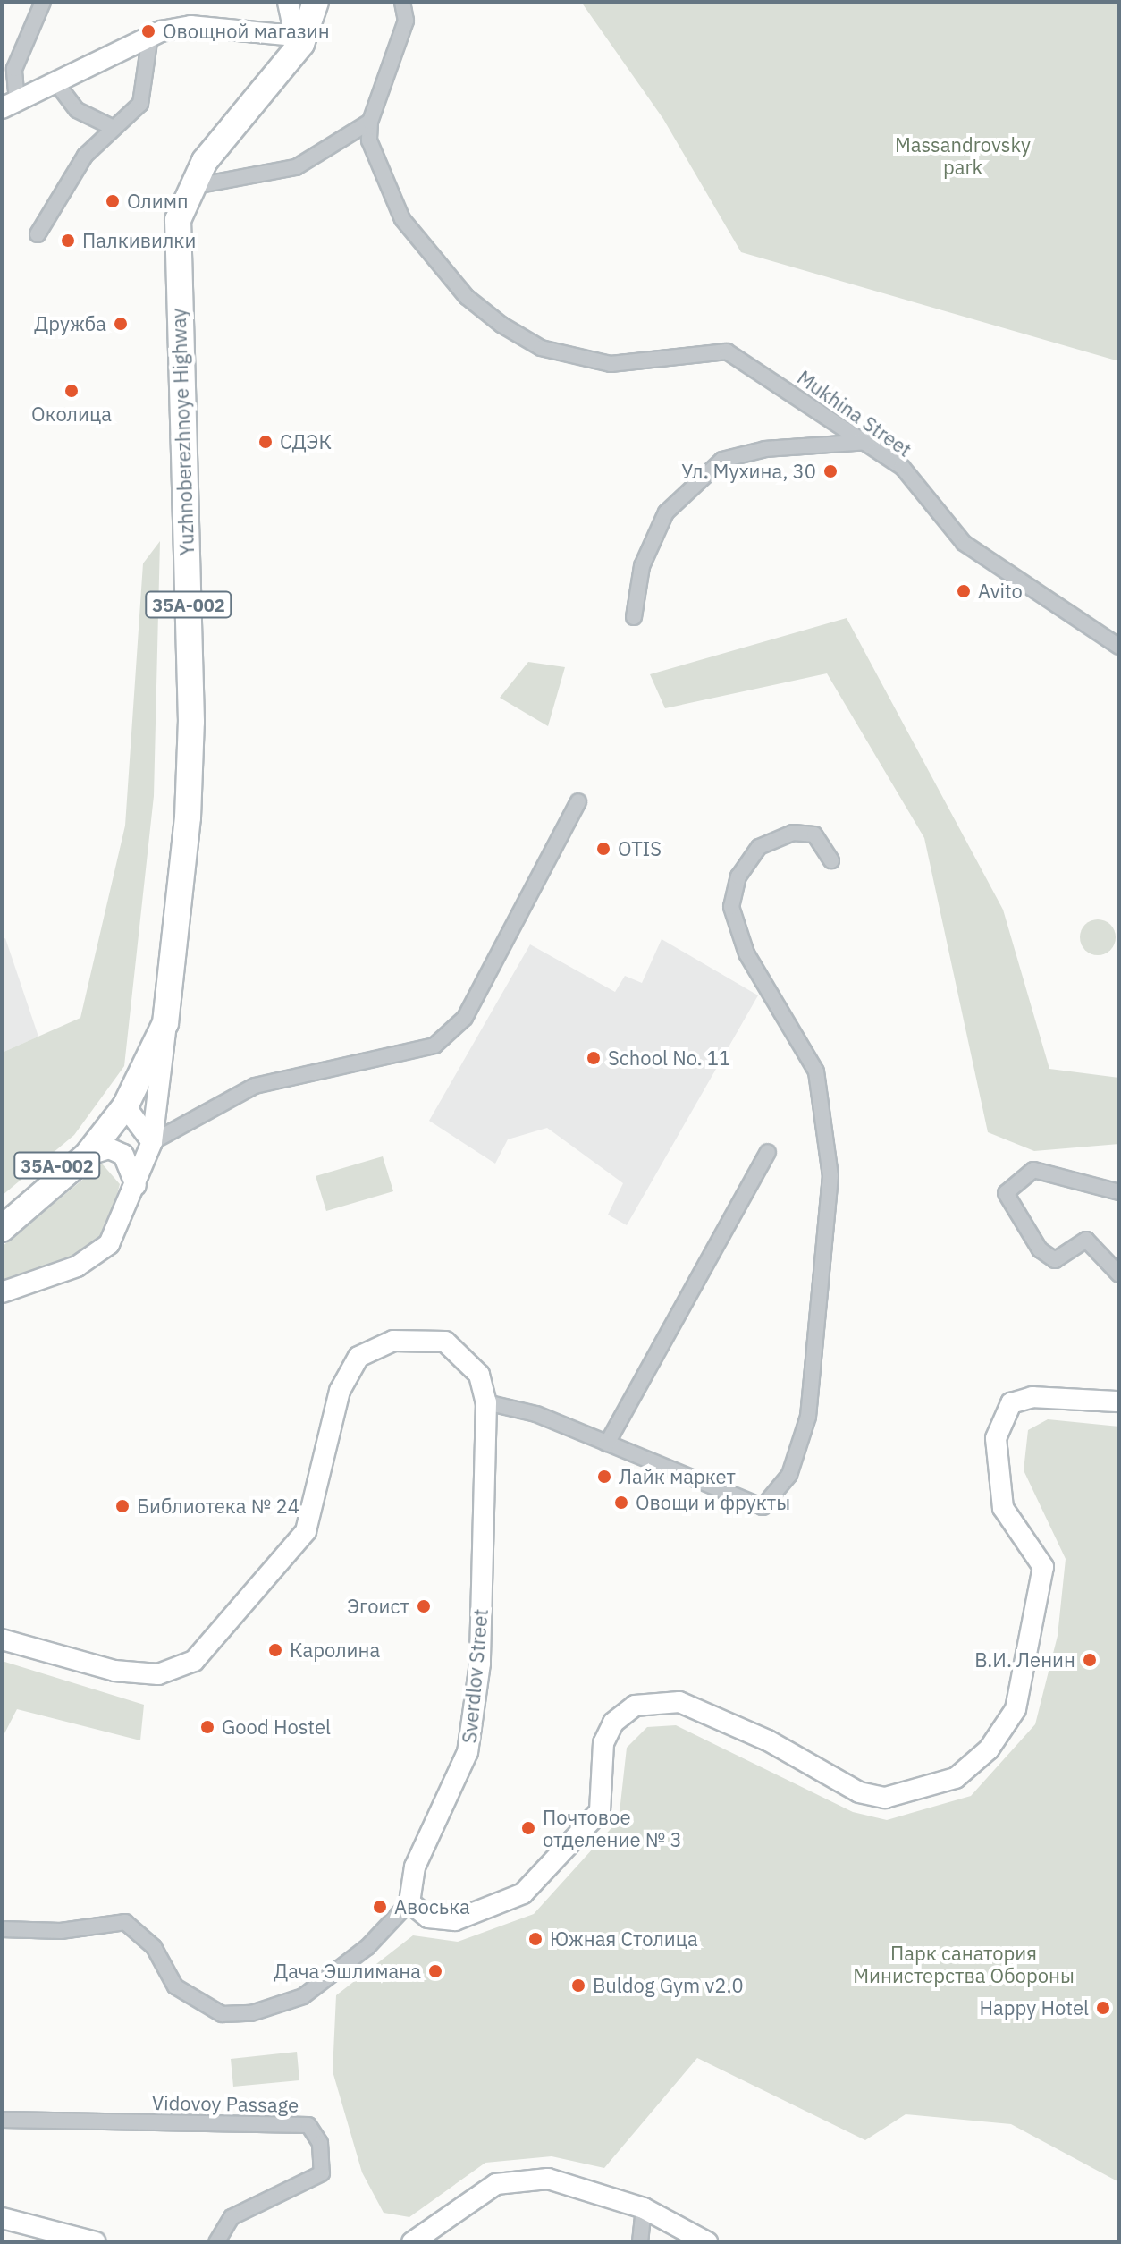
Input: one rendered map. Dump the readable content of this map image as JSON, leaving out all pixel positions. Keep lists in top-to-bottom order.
{
  "streets": {
    "highway": ["Yuzhnoberezhnoye Highway", "35А-002"],
    "main road": ["Sverdlov Street"],
    "street": ["Mukhina Street", "Vidovoy Passage"]
  },
  "parks": ["Massandrovsky park", "Парк санатория Министерства Обороны"],
  "places": [
    "Овощной магазин",
    "Олимп",
    "Палкивилки",
    "Дружба",
    "Околица",
    "СДЭК",
    "Ул. Мухина, 30",
    "Avito",
    "OTIS",
    "School No. 11",
    "Лайк маркет",
    "Овощи и фрукты",
    "Библиотека № 24",
    "Эгоист",
    "Каролина",
    "В.И. Ленин",
    "Good Hostel",
    "Почтовое отделение № 3",
    "Авоська",
    "Южная Столица",
    "Дача Эшлимана",
    "Buldog Gym v2.0",
    "Happy Hotel"
  ]
}
